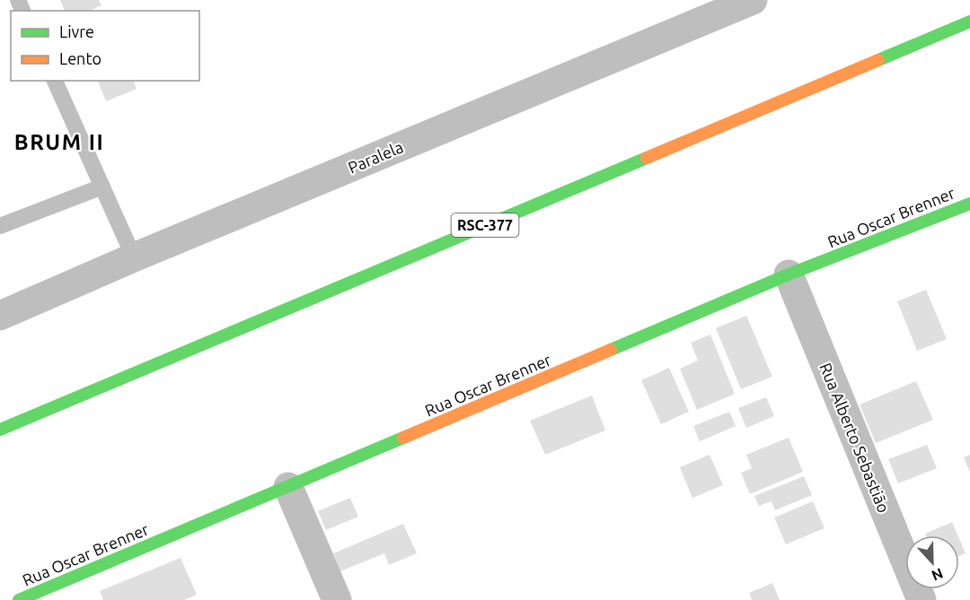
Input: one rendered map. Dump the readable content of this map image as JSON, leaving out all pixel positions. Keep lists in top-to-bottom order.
{
  "streets": {
    "main road": ["Rua Oscar Brenner", "RSC-377"],
    "street": ["Paralela", "Rua Alberto Sebastião"]
  },
  "crossings": [
    ["Rua Oscar Brenner", "Rua Alberto Sebastião"]
  ],
  "districts": ["BRUM II"],
  "legend": ["Livre", "Lento"],
  "north": "bottom"
}
